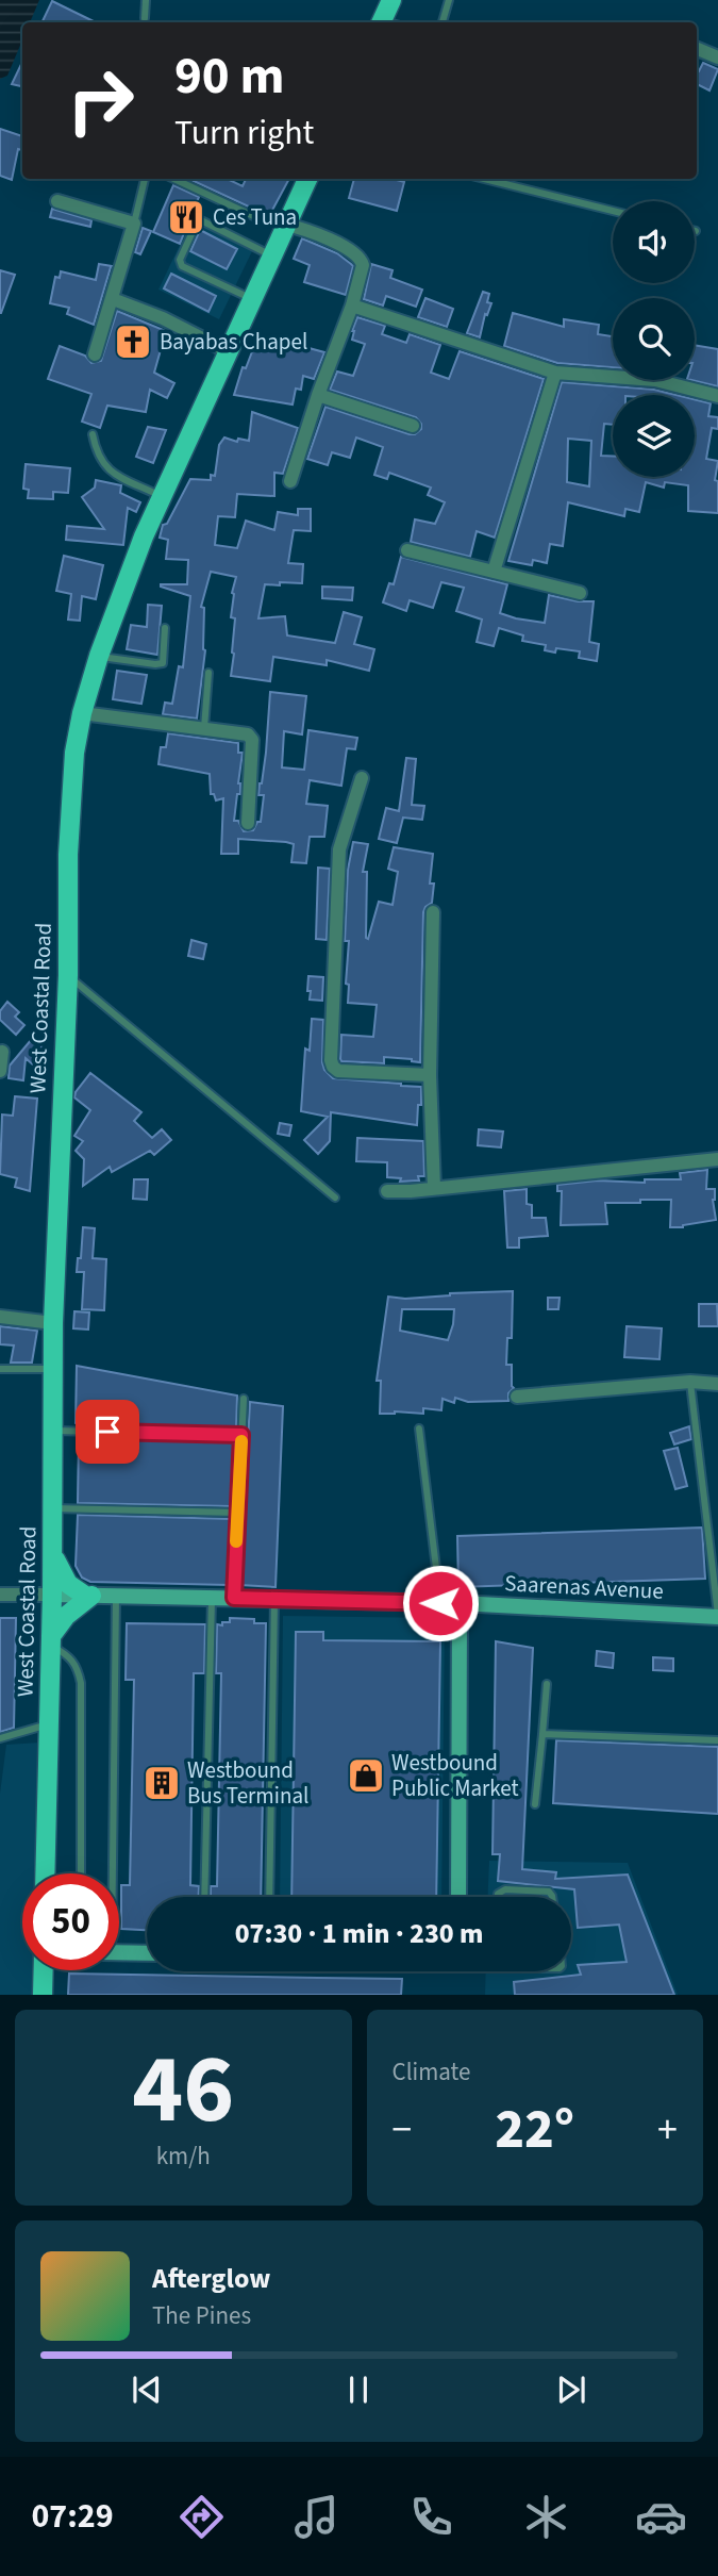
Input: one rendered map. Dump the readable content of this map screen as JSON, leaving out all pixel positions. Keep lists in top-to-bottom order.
{
  "streets": {
    "main road": ["West Coastal Road", "Saarenas Avenue"]
  },
  "crossings": [
    ["West Coastal Road", "Saarenas Avenue"]
  ],
  "places": {
    "restaurant": ["Ces Tuna"],
    "church": ["Bayabas Chapel"],
    "shop": ["Westbound Public Market"],
    "building": ["Westbound Bus Terminal"]
  },
  "page": {
    "turn": ["90 m", "Turn right"],
    "limit": "50",
    "trip": "07:30 · 1 min · 230 m",
    "tile": [
      ["46", "km/h"],
      "Climate"
    ],
    "heat": ["−", "22°", "+"],
    "song": ["Afterglow", "The Pines"],
    "tabs": "07:29"
  }
}
